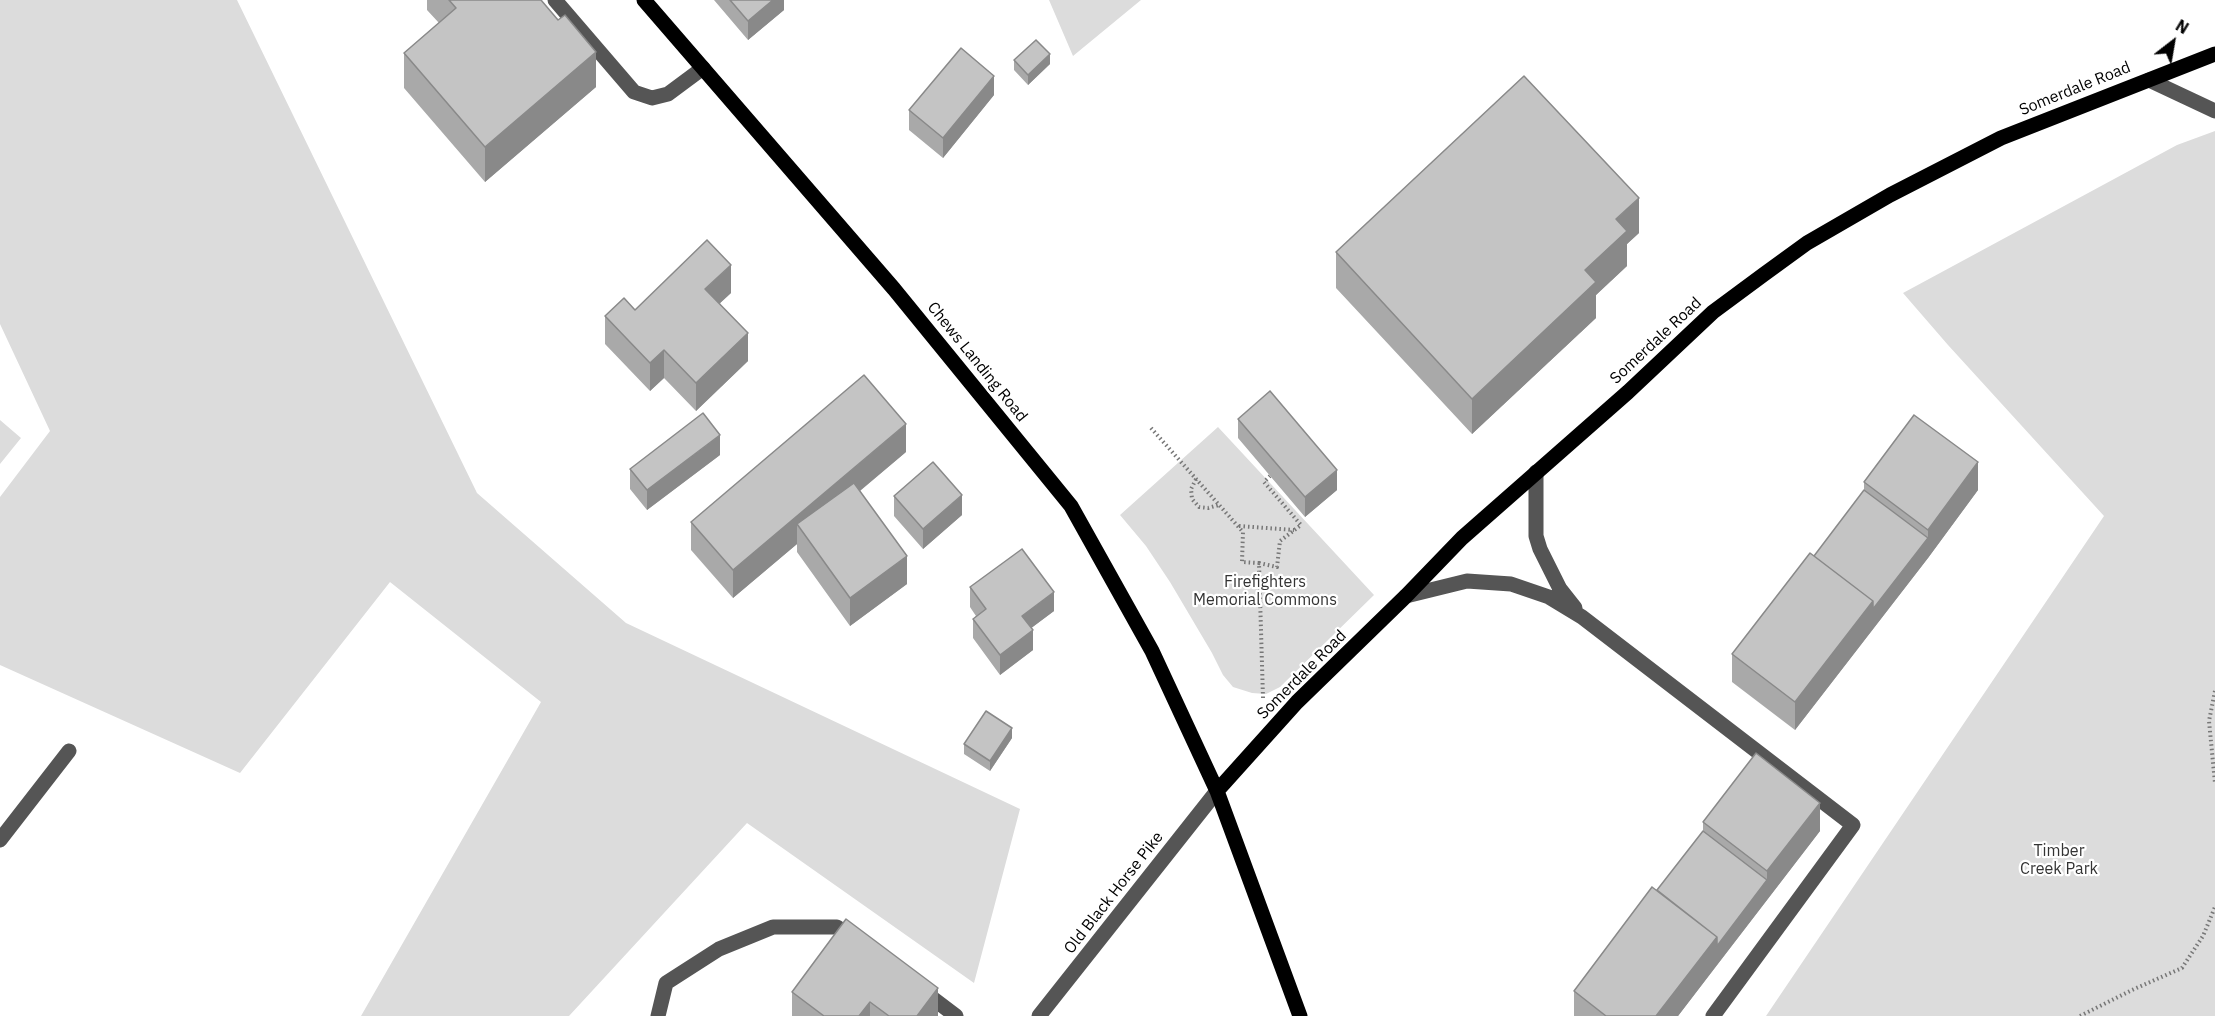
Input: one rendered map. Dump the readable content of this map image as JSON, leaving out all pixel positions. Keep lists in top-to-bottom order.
{
  "streets": {
    "main road": ["Somerdale Road", "Chews Landing Road"],
    "street": ["Old Black Horse Pike"]
  },
  "crossings": [
    ["Somerdale Road", "Chews Landing Road"],
    ["Somerdale Road", "Old Black Horse Pike"],
    ["Chews Landing Road", "Old Black Horse Pike"]
  ],
  "parks": ["Firefighters Memorial Commons", "Timber Creek Park"],
  "north": "top right"
}
